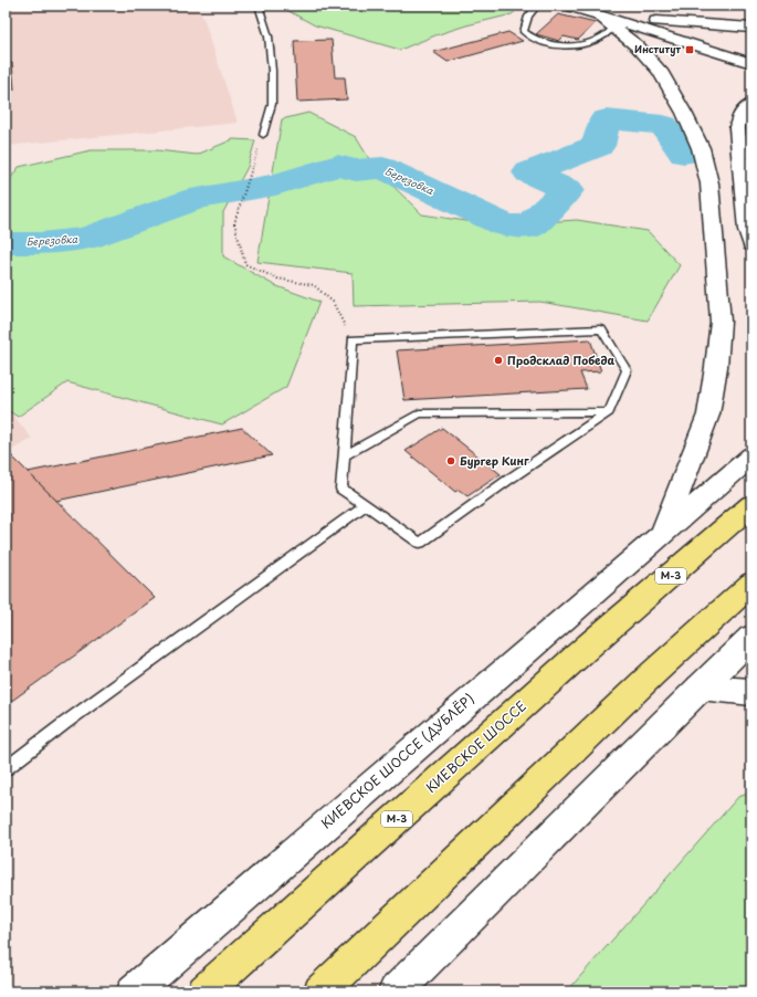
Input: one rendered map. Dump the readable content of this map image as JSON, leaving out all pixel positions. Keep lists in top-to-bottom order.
{
  "streets": {
    "highway": ["М-3", "КИЕВСКОЕ ШОССЕ"],
    "main road": ["КИЕВСКОЕ ШОССЕ (ДУБЛЁР)"]
  },
  "water": ["Березовка"],
  "places": {
    "transit": ["Институт"],
    "other": ["Продсклад Победа", "Бургер Кинг"]
  }
}
